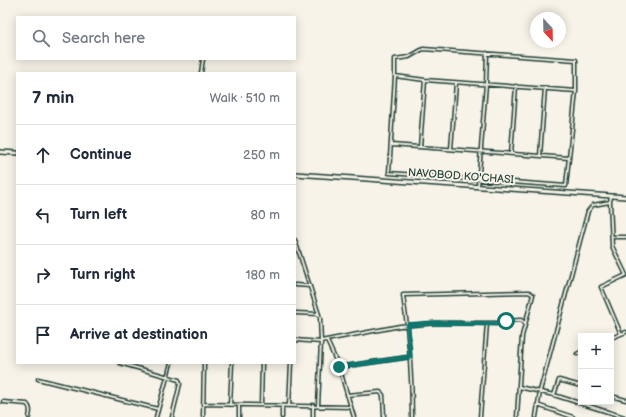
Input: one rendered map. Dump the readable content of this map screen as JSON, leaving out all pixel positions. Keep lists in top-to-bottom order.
{
  "streets": {
    "street": ["NAVOBOD KO'CHASI"]
  },
  "north": "bottom",
  "page": {
    "search": "Search here",
    "heading": ["7 min", "Walk · 510 m"],
    "list": [
      ["Continue", "250 m"],
      ["Turn left", "80 m"],
      ["Turn right", "180 m"],
      "Arrive at destination"
    ],
    "map_buttons": ["+", "−"]
  }
}
